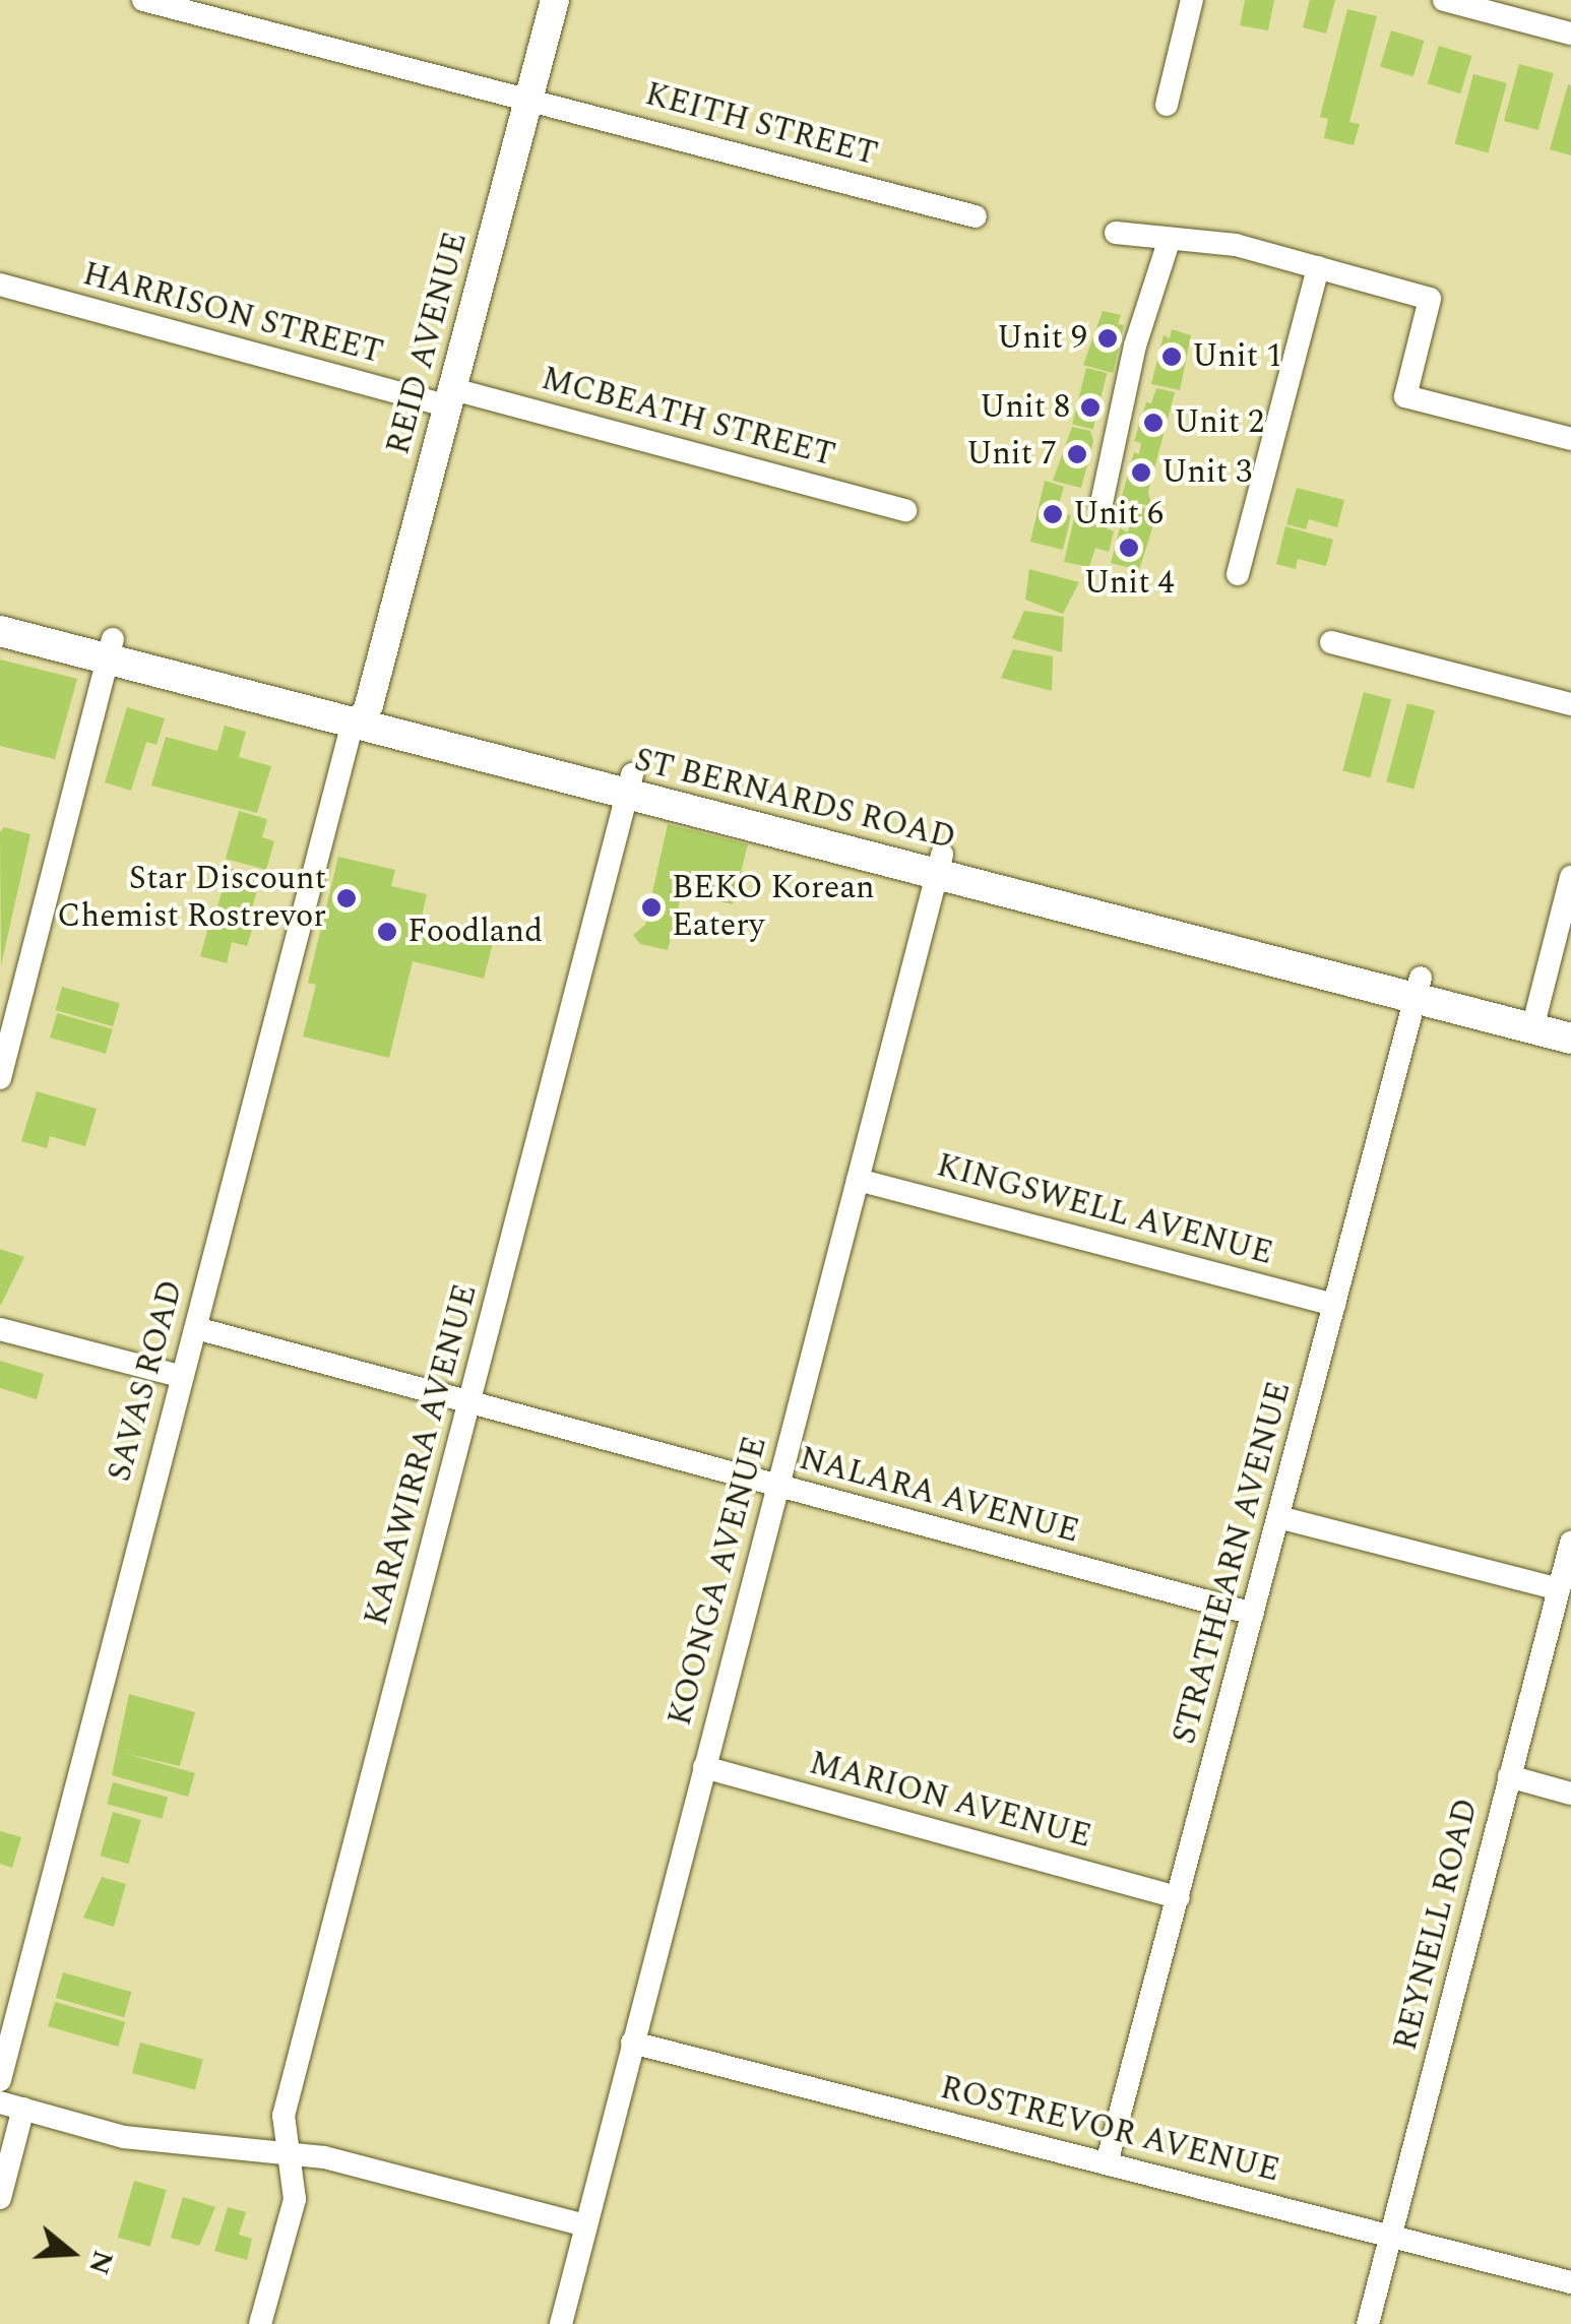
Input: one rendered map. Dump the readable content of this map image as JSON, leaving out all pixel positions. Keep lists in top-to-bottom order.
{
  "streets": {
    "main road": ["ST BERNARDS ROAD"],
    "street": [
      "KEITH STREET",
      "HARRISON STREET",
      "REID AVENUE",
      "MCBEATH STREET",
      "KINGSWELL AVENUE",
      "SAVAS ROAD",
      "KARAWIRRA AVENUE",
      "NALARA AVENUE",
      "STRATHEARN AVENUE",
      "KOONGA AVENUE",
      "MARION AVENUE",
      "REYNELL ROAD",
      "ROSTREVOR AVENUE"
    ]
  },
  "crossings": [
    ["KEITH STREET", "REID AVENUE"],
    ["HARRISON STREET", "REID AVENUE"],
    ["HARRISON STREET", "MCBEATH STREET"],
    ["REID AVENUE", "MCBEATH STREET"],
    ["REID AVENUE", "ST BERNARDS ROAD"],
    ["REID AVENUE", "SAVAS ROAD"],
    ["ST BERNARDS ROAD", "SAVAS ROAD"],
    ["ST BERNARDS ROAD", "KARAWIRRA AVENUE"],
    ["ST BERNARDS ROAD", "STRATHEARN AVENUE"],
    ["ST BERNARDS ROAD", "KOONGA AVENUE"],
    ["KINGSWELL AVENUE", "STRATHEARN AVENUE"],
    ["KINGSWELL AVENUE", "KOONGA AVENUE"],
    ["SAVAS ROAD", "NALARA AVENUE"],
    ["KARAWIRRA AVENUE", "NALARA AVENUE"],
    ["NALARA AVENUE", "STRATHEARN AVENUE"],
    ["NALARA AVENUE", "KOONGA AVENUE"],
    ["STRATHEARN AVENUE", "MARION AVENUE"],
    ["STRATHEARN AVENUE", "ROSTREVOR AVENUE"],
    ["KOONGA AVENUE", "MARION AVENUE"],
    ["KOONGA AVENUE", "ROSTREVOR AVENUE"],
    ["REYNELL ROAD", "ROSTREVOR AVENUE"]
  ],
  "places": [
    "Unit 9",
    "Unit 1",
    "Unit 8",
    "Unit 2",
    "Unit 7",
    "Unit 3",
    "Unit 6",
    "Unit 4",
    "Star Discount Chemist Rostrevor",
    "BEKO Korean Eatery",
    "Foodland"
  ],
  "north": "right"
}
